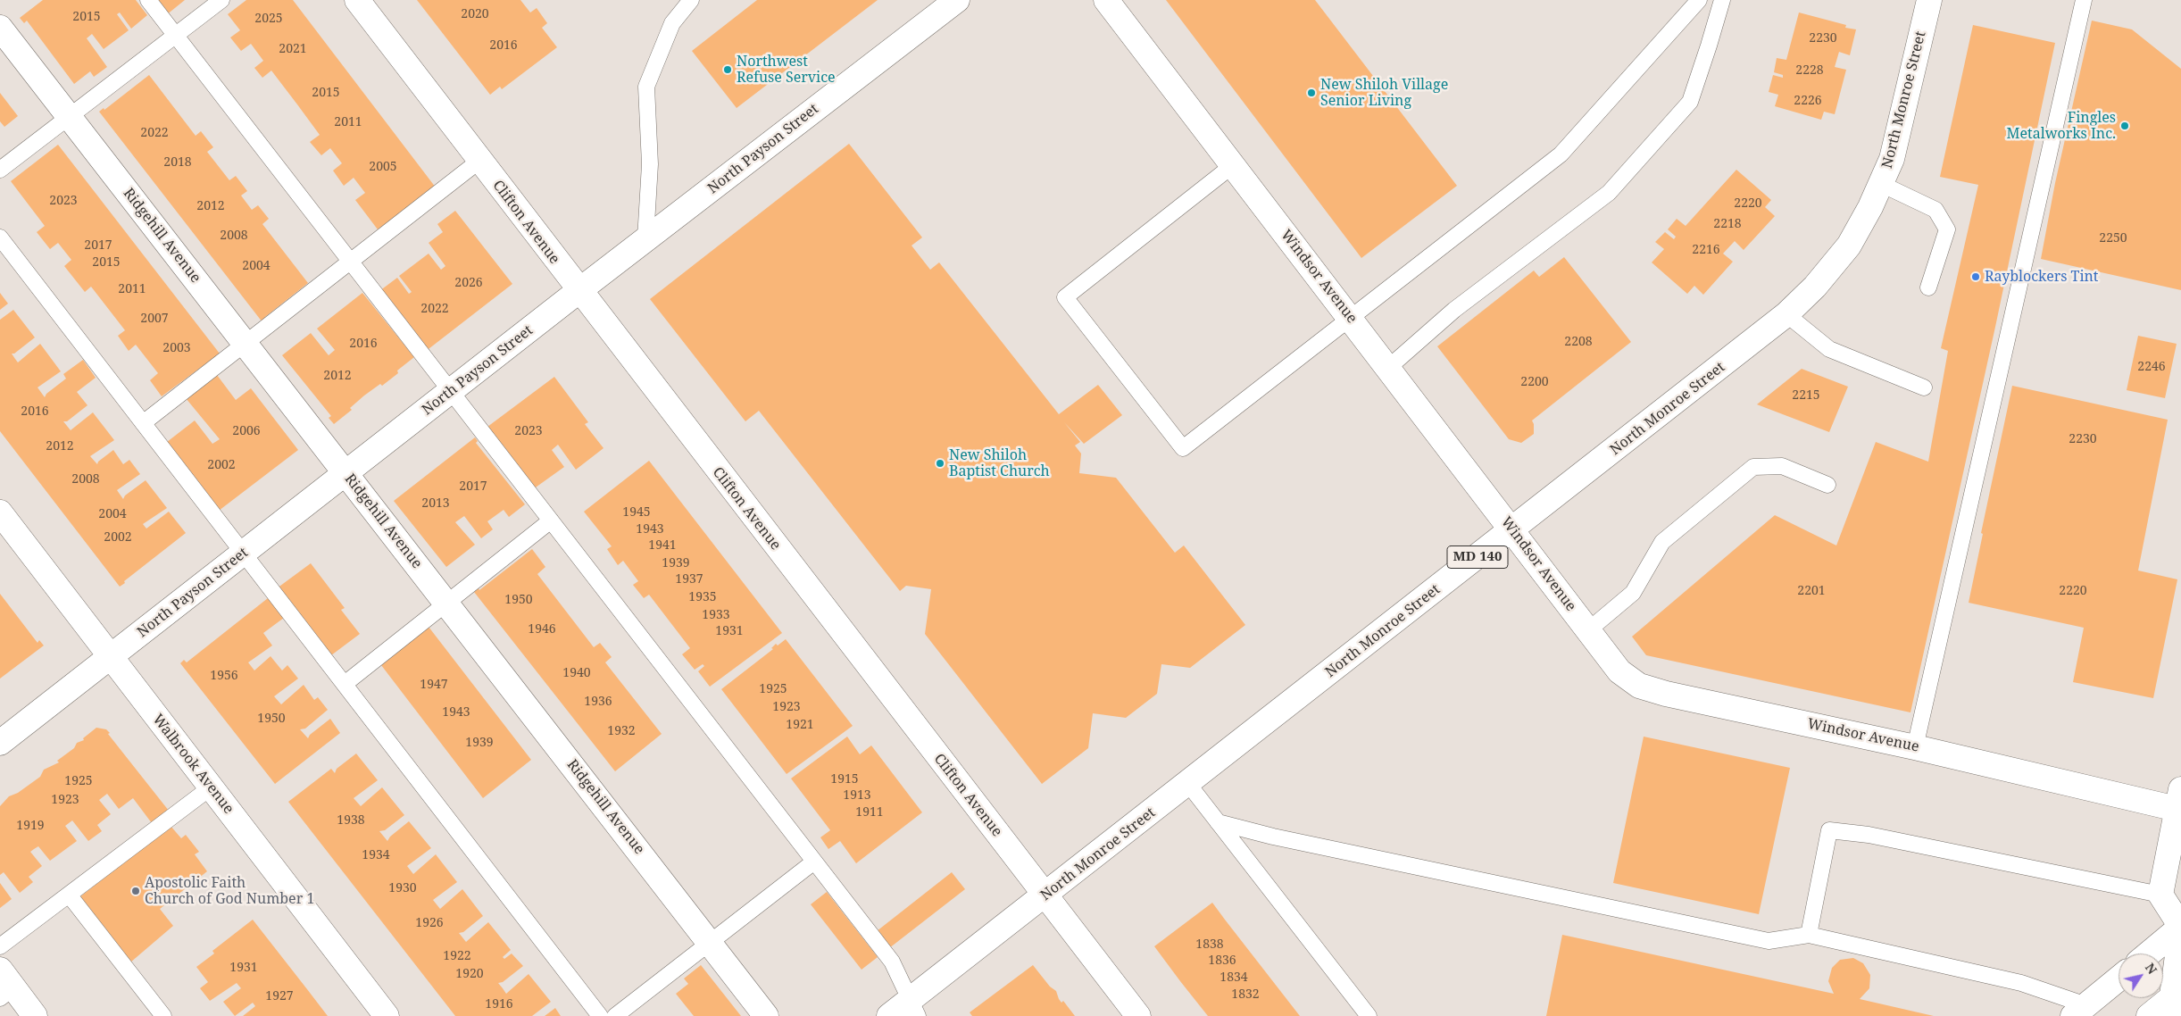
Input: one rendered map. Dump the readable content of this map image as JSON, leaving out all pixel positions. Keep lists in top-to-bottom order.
{
  "streets": {
    "street": [
      "North Monroe Street",
      "North Payson Street",
      "Clifton Avenue",
      "Ridgehill Avenue",
      "Windsor Avenue",
      "MD 140",
      "Walbrook Avenue"
    ]
  },
  "crossings": [
    ["North Monroe Street", "Clifton Avenue"],
    ["North Monroe Street", "Windsor Avenue"],
    ["North Payson Street", "Clifton Avenue"],
    ["North Payson Street", "Ridgehill Avenue"],
    ["North Payson Street", "Walbrook Avenue"]
  ],
  "places": [
    "Northwest Refuse Service",
    "New Shiloh Village Senior Living",
    "Fingles Metalworks Inc.",
    "Rayblockers Tint",
    "New Shiloh Baptist Church",
    "Apostolic Faith Church of God Number 1"
  ],
  "house_numbers": [
    "2020",
    "2015",
    "2025",
    "2230",
    "2016",
    "2021",
    "2228",
    "2015",
    "2226",
    "2011",
    "2022",
    "2018",
    "2005",
    "2023",
    "2220",
    "2012",
    "2218",
    "2008",
    "2250",
    "2017",
    "2216",
    "2015",
    "2004",
    "2026",
    "2011",
    "2022",
    "2007",
    "2208",
    "2016",
    "2003",
    "2246",
    "2012",
    "2200",
    "2215",
    "2016",
    "2006",
    "2023",
    "2230",
    "2012",
    "2002",
    "2008",
    "2017",
    "2013",
    "1945",
    "2004",
    "1943",
    "2002",
    "1941",
    "1939",
    "1937",
    "2201",
    "2220",
    "1935",
    "1950",
    "1933",
    "1946",
    "1931",
    "1940",
    "1956",
    "1947",
    "1925",
    "1936",
    "1923",
    "1943",
    "1950",
    "1921",
    "1932",
    "1939",
    "1915",
    "1925",
    "1913",
    "1923",
    "1911",
    "1938",
    "1919",
    "1934",
    "1930",
    "1926",
    "1838",
    "1922",
    "1836",
    "1931",
    "1920",
    "1834",
    "1832",
    "1927",
    "1916"
  ],
  "north": "top right"
}
